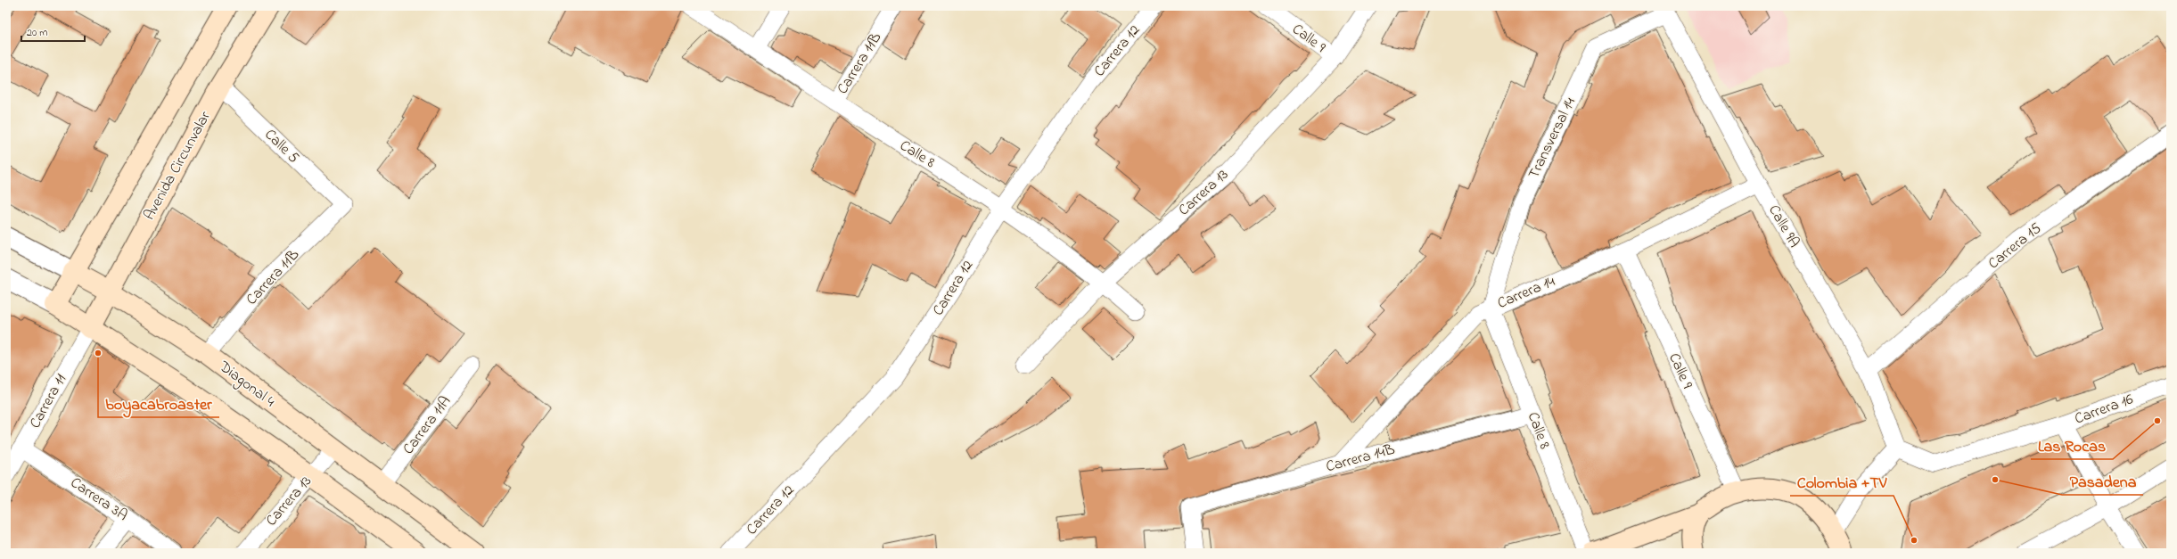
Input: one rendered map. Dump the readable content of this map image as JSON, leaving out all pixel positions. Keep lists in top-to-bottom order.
{
  "streets": {
    "main road": ["Avenida Circunvalar", "Diagonal 4"],
    "street": [
      "Calle 9",
      "Carrera 12",
      "Carrera 11B",
      "Transversal 14",
      "Calle 5",
      "Calle 8",
      "Carrera 13",
      "Calle 9A",
      "Carrera 15",
      "Carrera 14",
      "Carrera 11",
      "Carrera 16",
      "Carrera 11A",
      "Carrera 14B",
      "Carrera 3A"
    ]
  },
  "crossings": [
    ["Calle 9", "Carrera 13"],
    ["Calle 9", "Carrera 14"],
    ["Carrera 12", "Calle 8"],
    ["Carrera 11B", "Calle 5"],
    ["Carrera 11B", "Calle 8"],
    ["Carrera 11B", "Diagonal 4"],
    ["Transversal 14", "Calle 8"],
    ["Transversal 14", "Calle 9A"],
    ["Transversal 14", "Carrera 14"],
    ["Calle 5", "Avenida Circunvalar"],
    ["Calle 8", "Carrera 13"],
    ["Calle 8", "Carrera 14"],
    ["Calle 8", "Carrera 14B"],
    ["Avenida Circunvalar", "Diagonal 4"],
    ["Avenida Circunvalar", "Carrera 11"],
    ["Carrera 13", "Diagonal 4"],
    ["Calle 9A", "Carrera 15"],
    ["Calle 9A", "Carrera 14"],
    ["Calle 9A", "Carrera 16"],
    ["Carrera 14", "Carrera 14B"],
    ["Diagonal 4", "Carrera 11A"],
    ["Carrera 11", "Carrera 3A"]
  ],
  "places": [
    "boyacabroaster",
    "Las Rocas",
    "Pasadena",
    "Colombia +TV"
  ],
  "scale_bar": "20 m"
}
